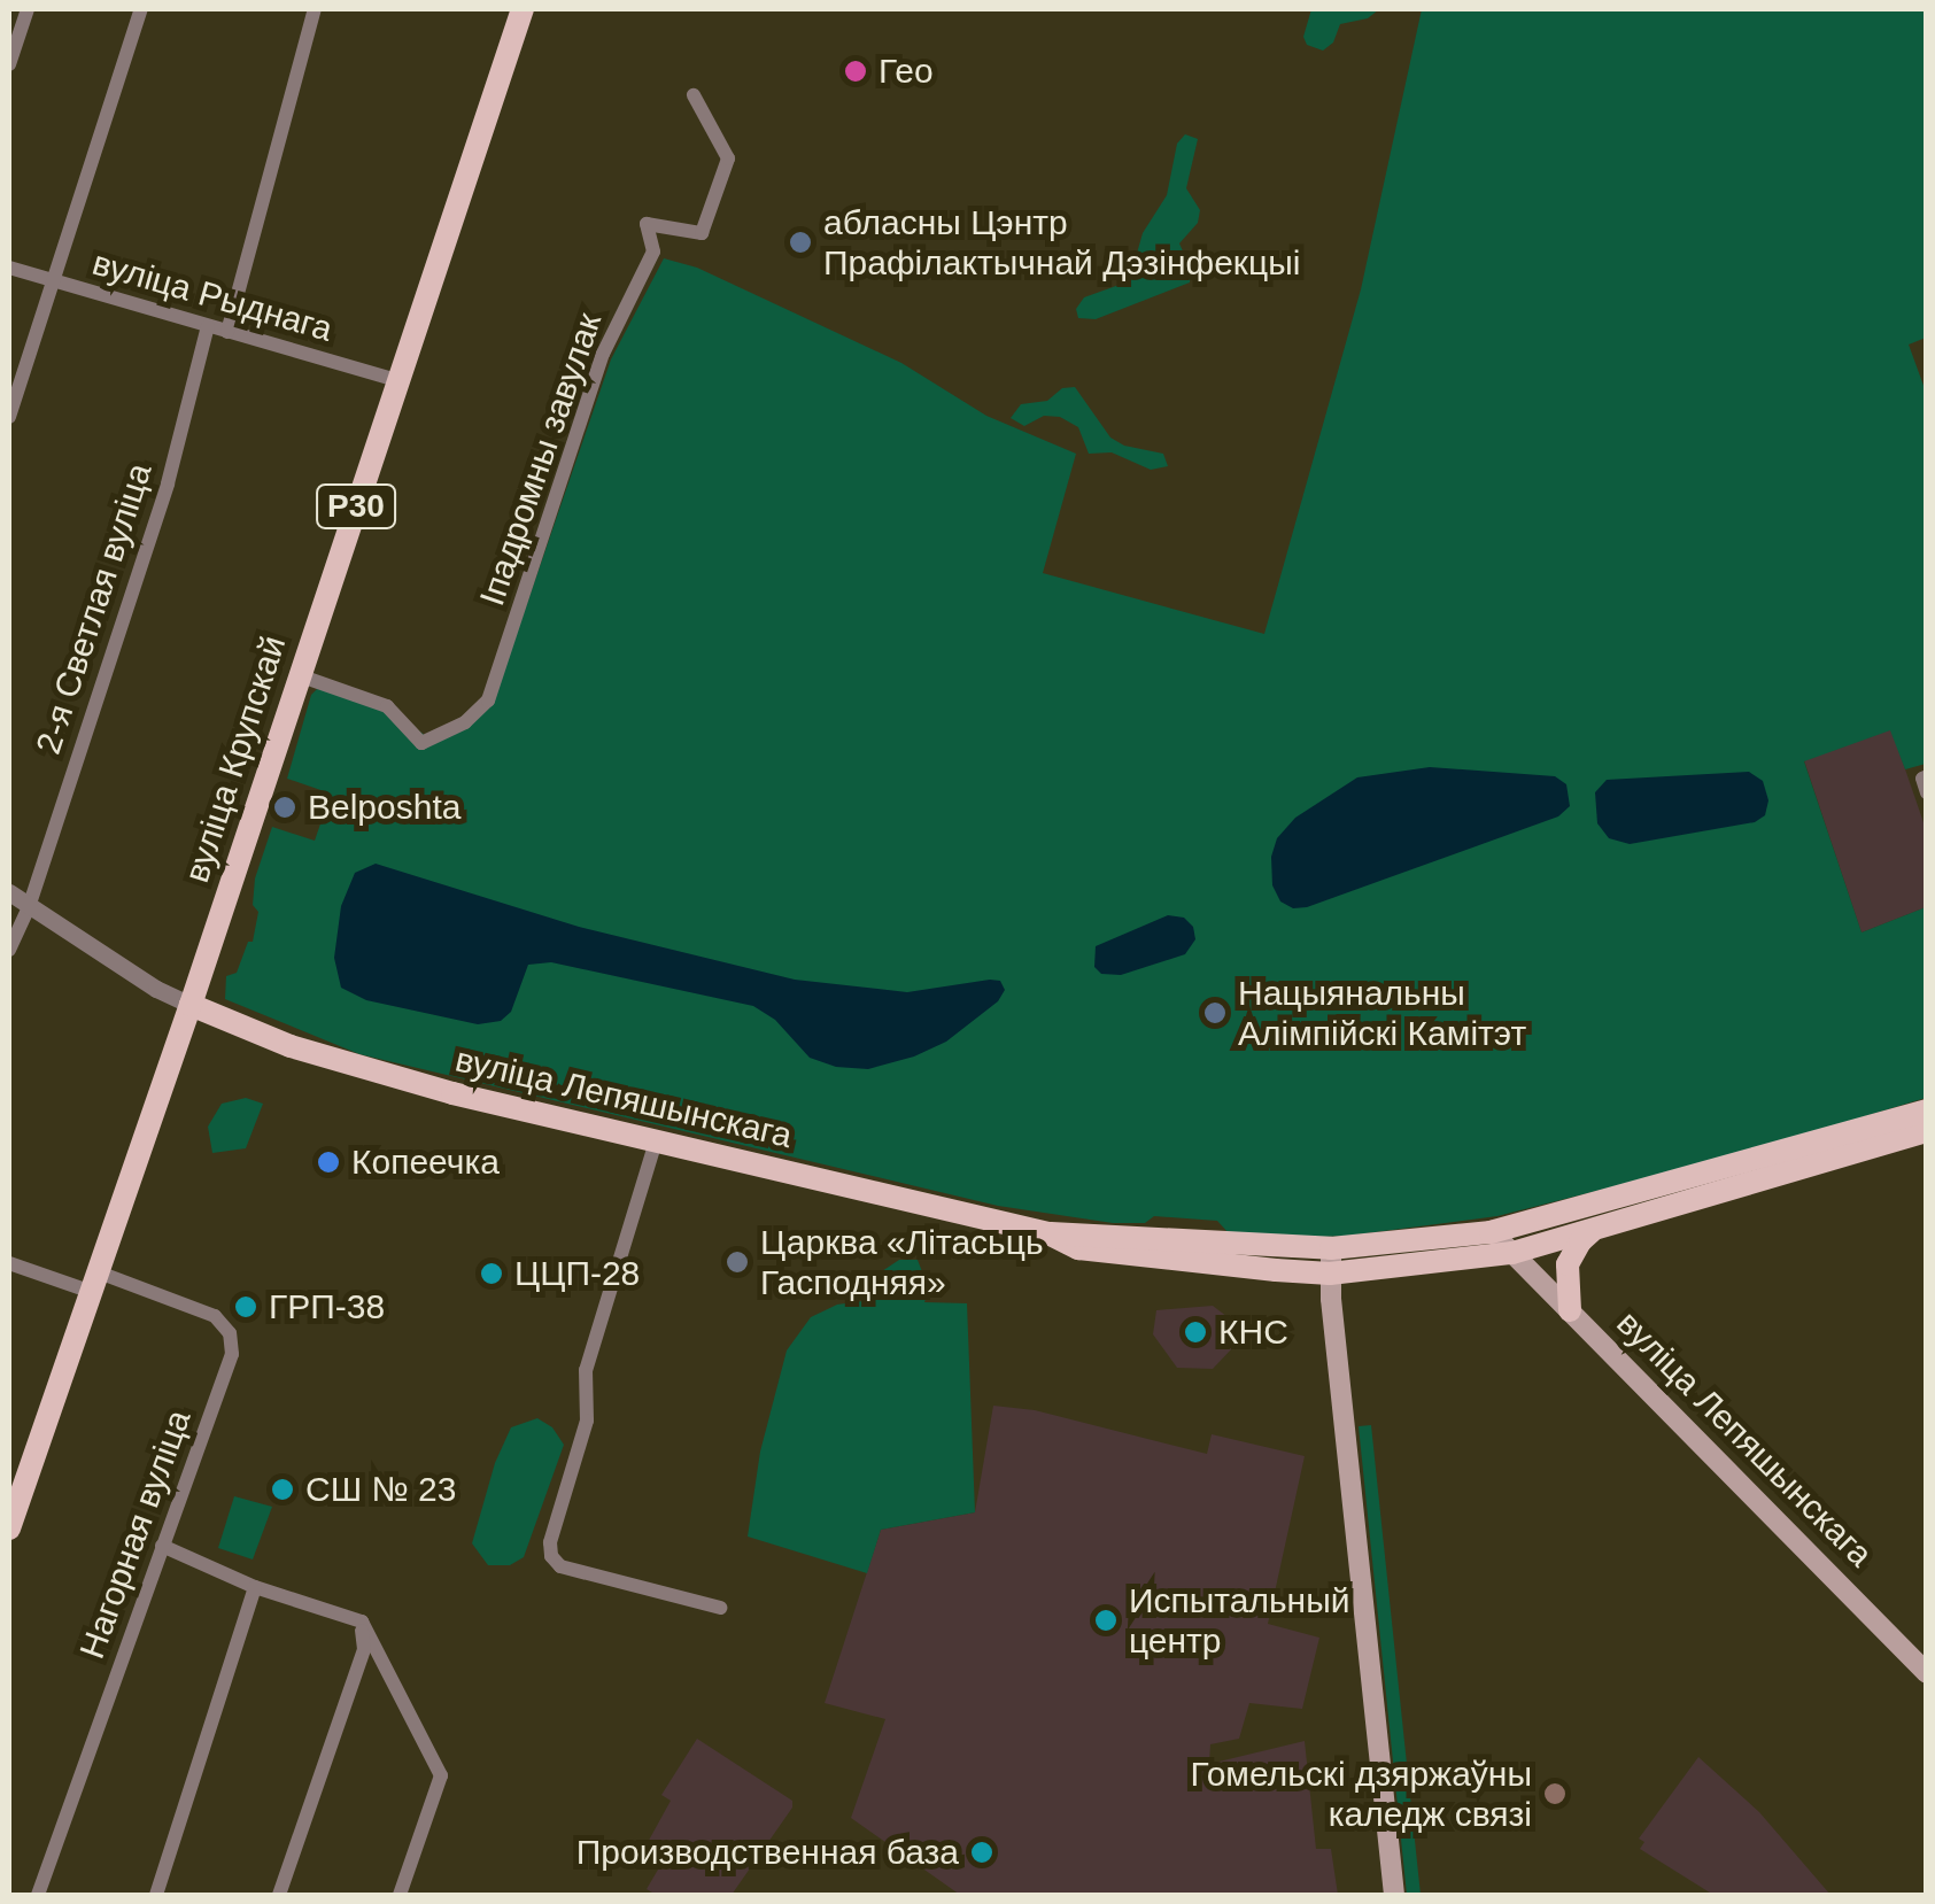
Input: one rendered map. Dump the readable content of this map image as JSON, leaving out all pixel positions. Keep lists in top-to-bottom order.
{
  "streets": {
    "main road": ["Р30", "вуліца Крупскай", "вуліца Лепяшынскага"],
    "street": [
      "вуліца Рыднага",
      "Іпадромны завулак",
      "2-я Светлая вуліца",
      "Нагорная вуліца"
    ]
  },
  "crossings": [
    ["вуліца Рыднага", "2-я Светлая вуліца"],
    ["вуліца Рыднага", "вуліца Крупскай"],
    ["Іпадромны завулак", "вуліца Крупскай"],
    ["вуліца Крупскай", "вуліца Лепяшынскага"],
    ["вуліца Крупскай", "Нагорная вуліца"]
  ],
  "places": [
    "Гео",
    "абласны Цэнтр Прафілактычнай Дэзінфекцыі",
    "Belposhta",
    "Нацыянальны Алімпійскі Камітэт",
    "Копеечка",
    "Царква «Літасьць Гасподняя»",
    "ЦЦП-28",
    "ГРП-38",
    "КНС",
    "СШ № 23",
    "Испытальный центр",
    "Гомельскі дзяржаўны каледж связі",
    "Производственная база"
  ]
}
